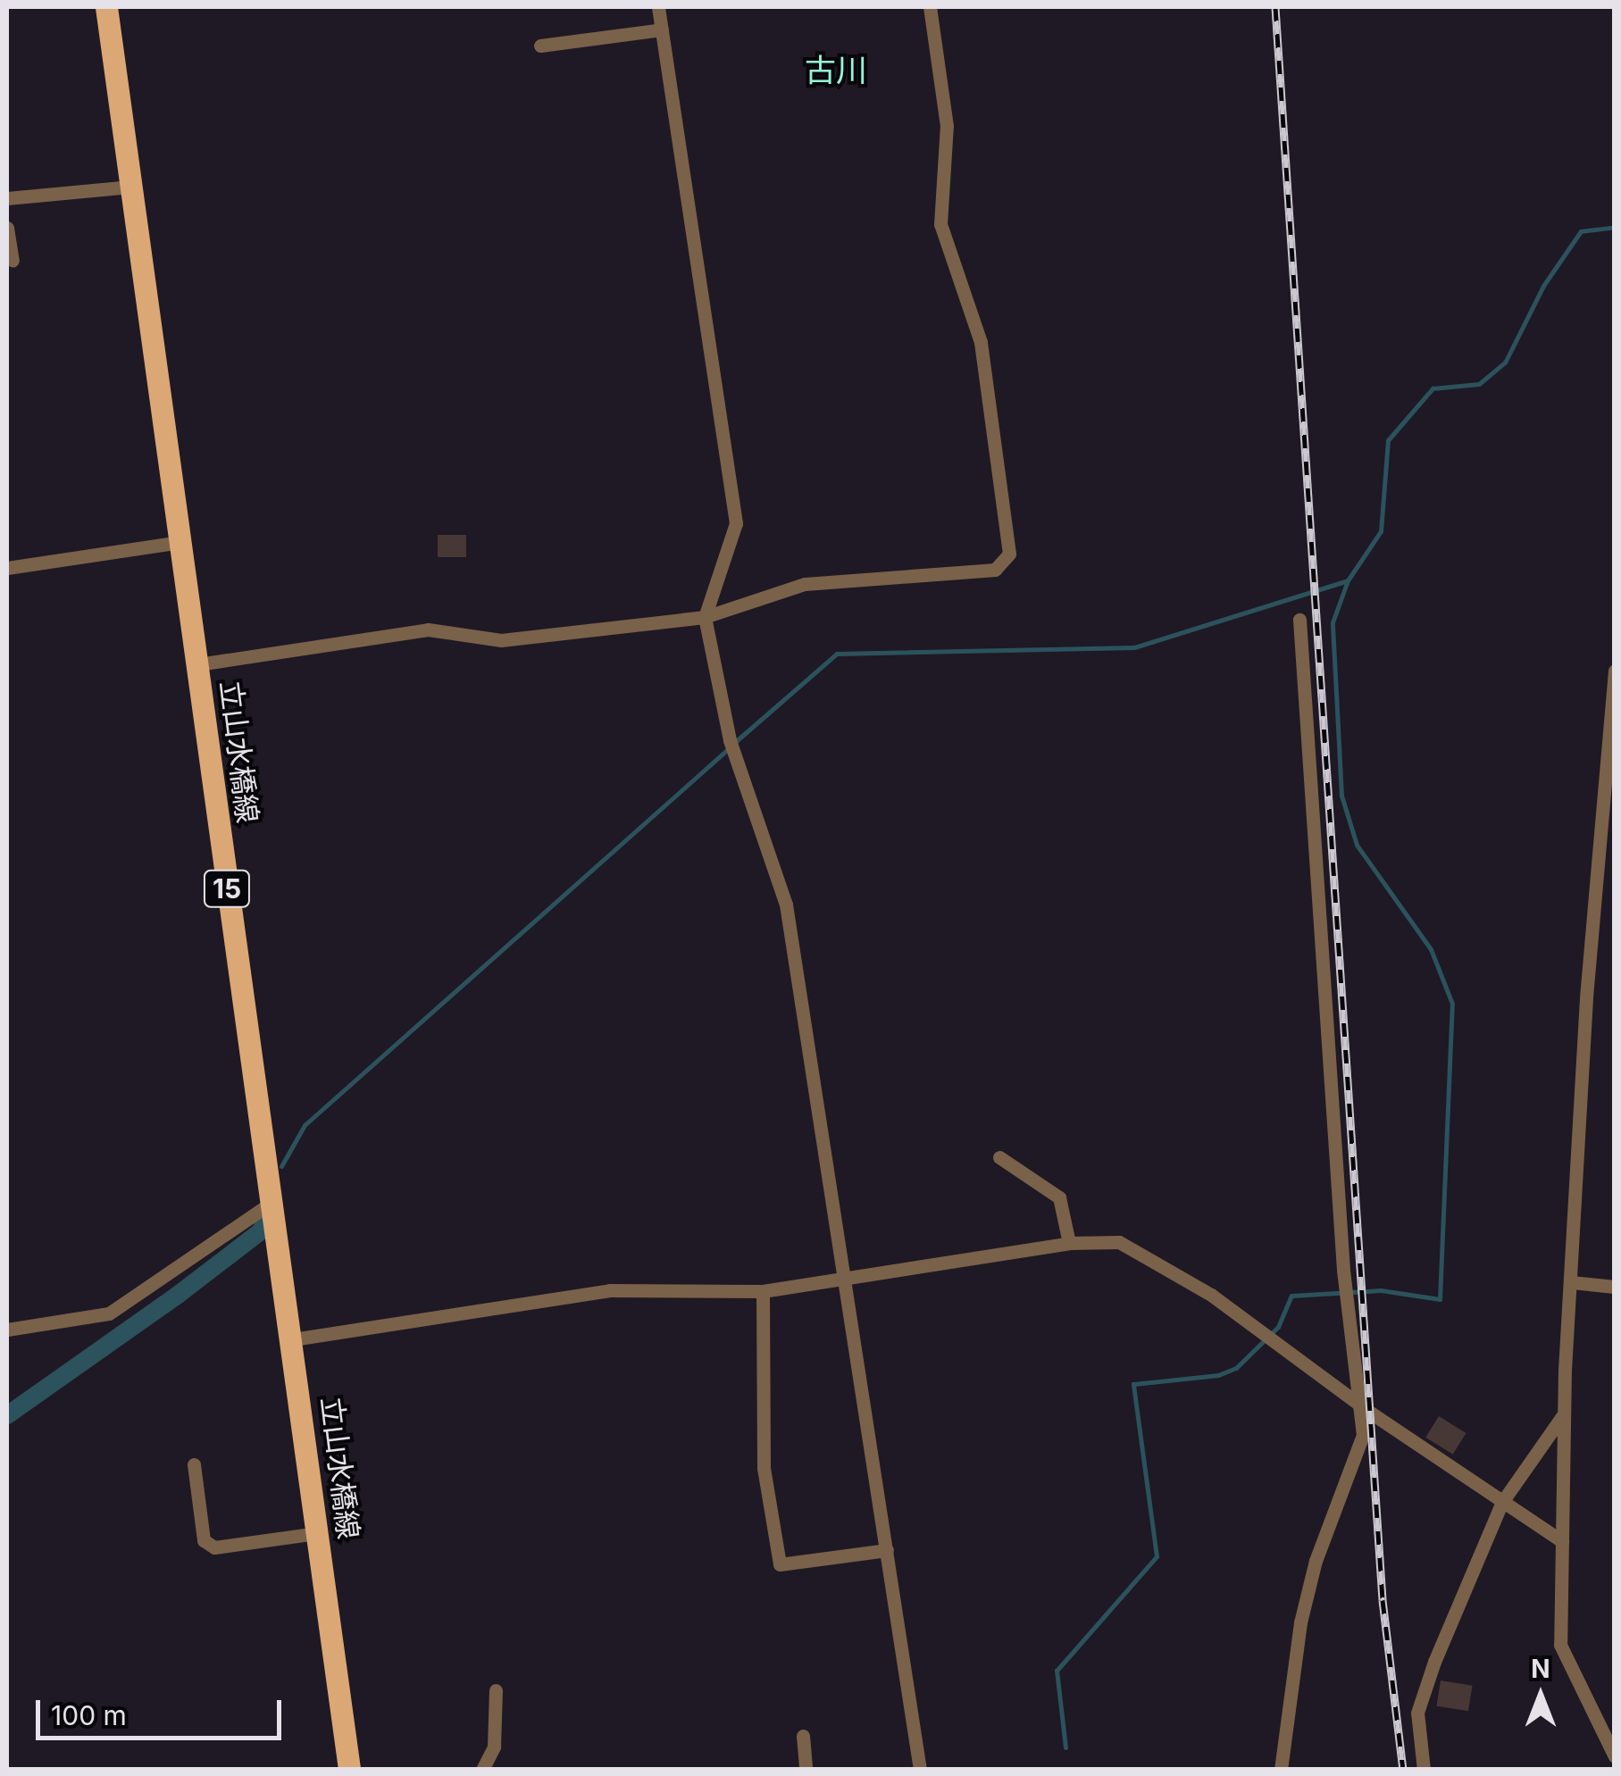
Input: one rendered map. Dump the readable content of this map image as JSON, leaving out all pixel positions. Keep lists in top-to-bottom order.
{
  "streets": {
    "main road": ["立山水橋線", "15"]
  },
  "districts": ["古川"],
  "scale_bar": "100 m",
  "north": "top"
}
